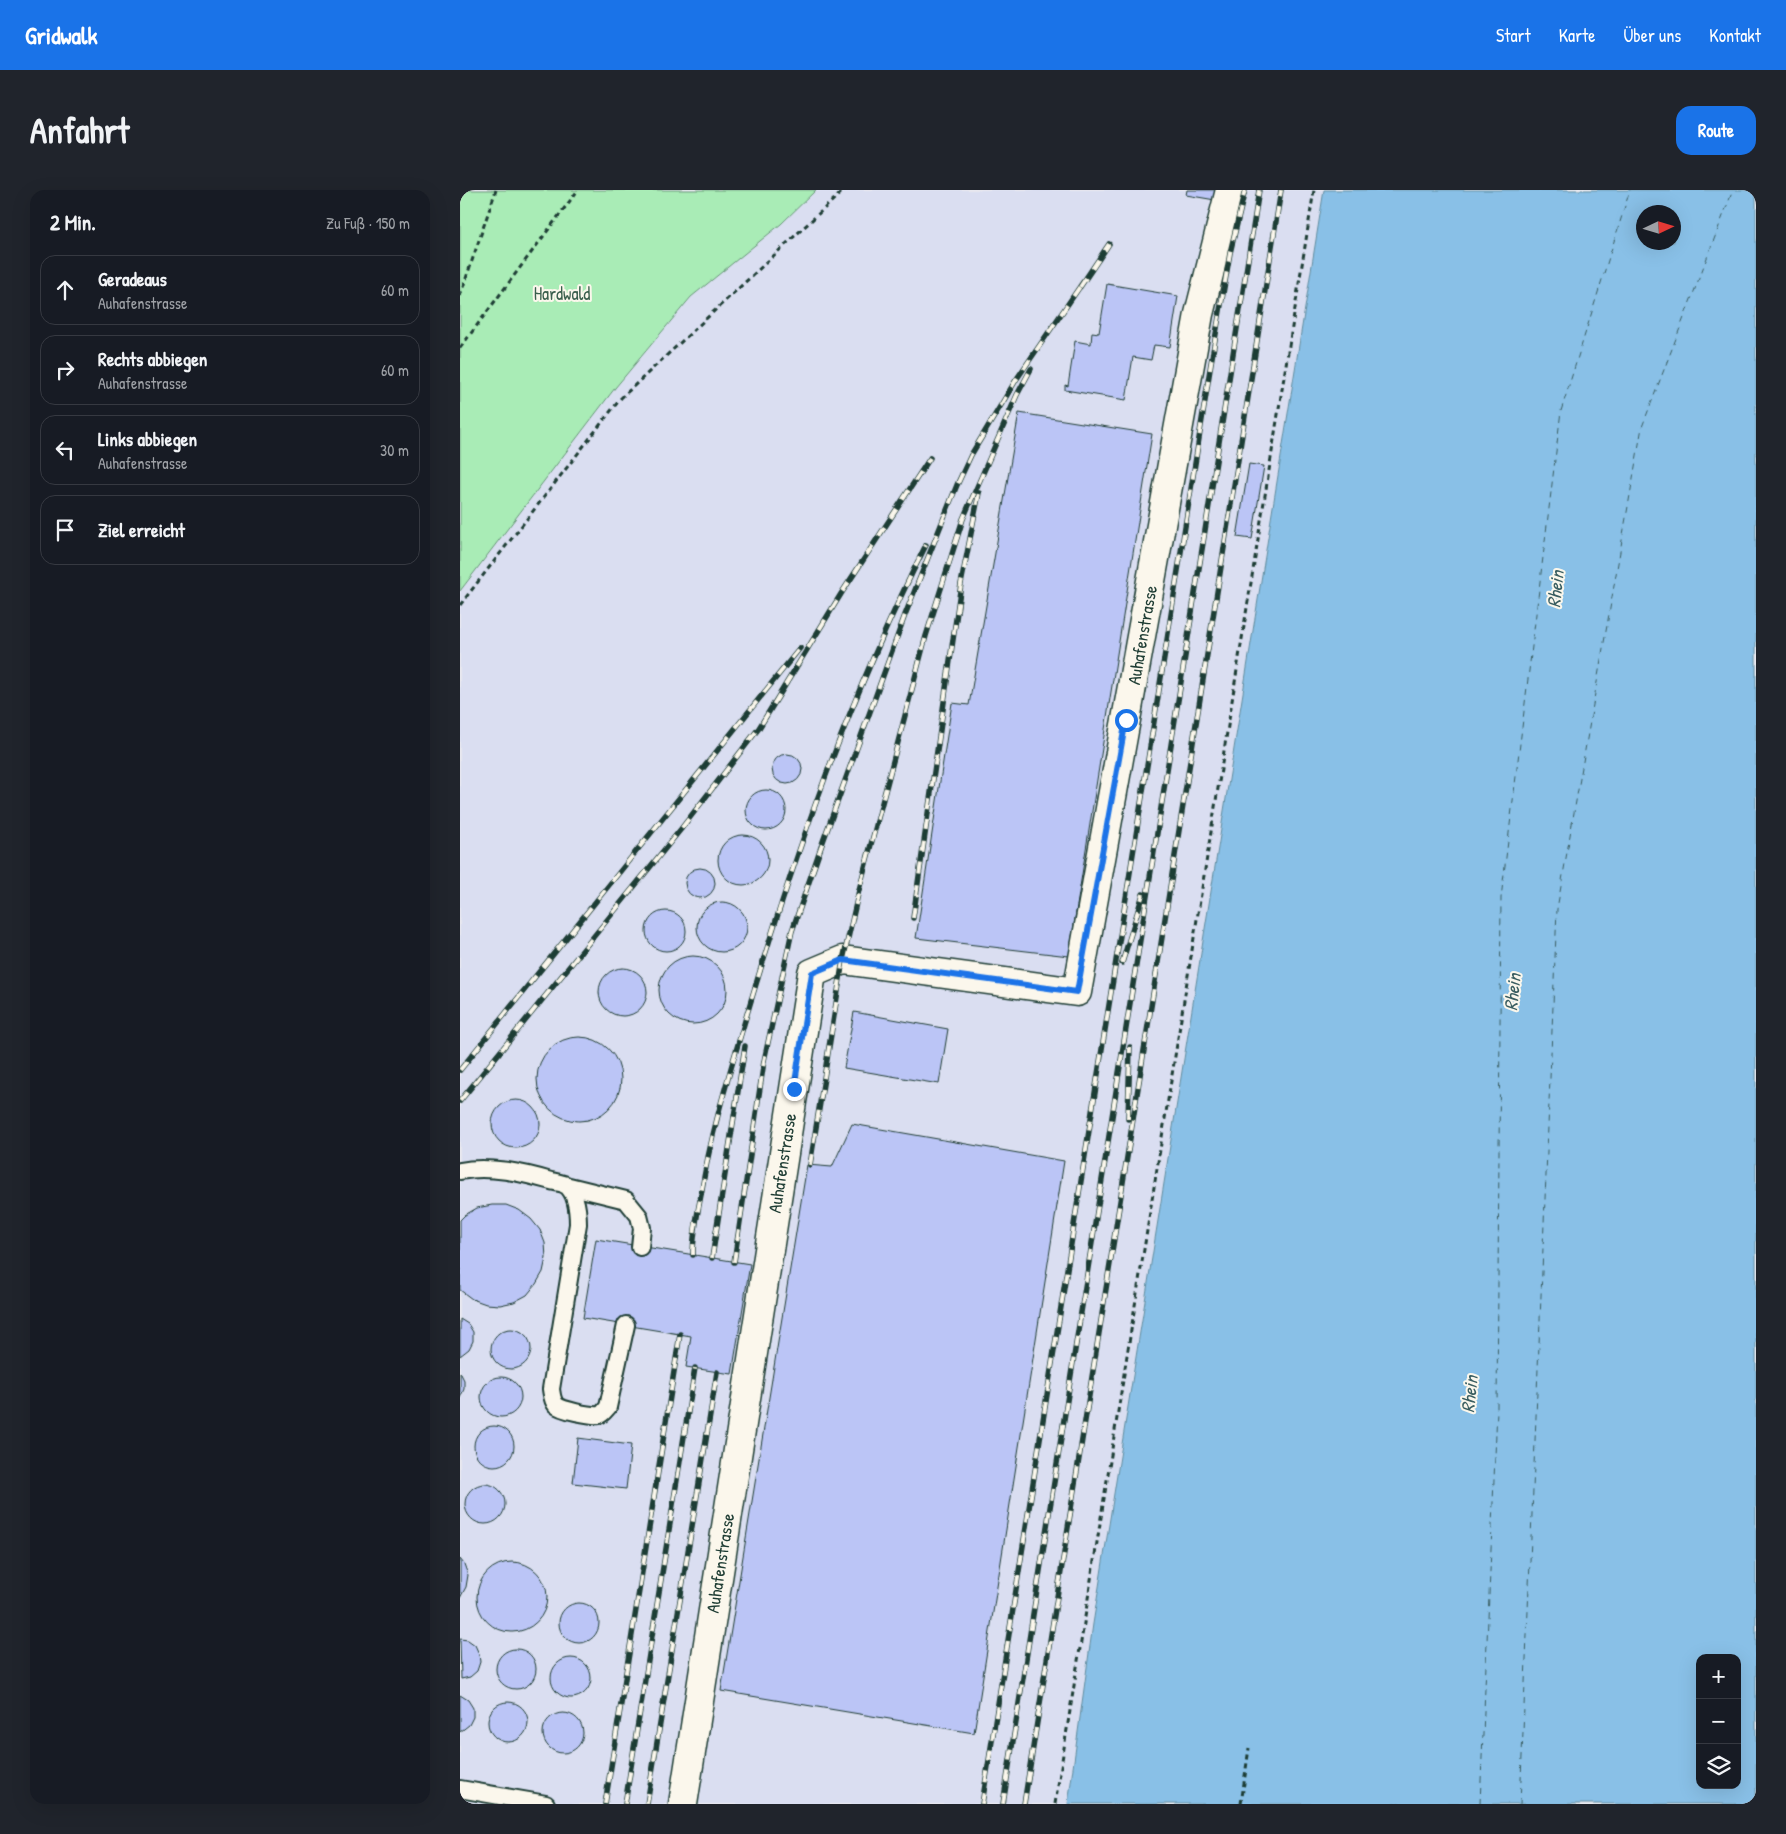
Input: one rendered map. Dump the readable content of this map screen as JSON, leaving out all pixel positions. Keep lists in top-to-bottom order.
{
  "streets": {
    "street": ["Auhafenstrasse"]
  },
  "water": ["Rhein"],
  "parks": ["Hardwald"],
  "north": "right",
  "page": {
    "header": "Gridwalk",
    "nav": [
      "Start",
      "Karte",
      "Über uns",
      "Kontakt"
    ],
    "buttons": "Route",
    "title": "Anfahrt",
    "heading": ["2 Min.", "Zu Fuß · 150 m"],
    "list": [
      ["Geradeaus", "Auhafenstrasse", "60 m"],
      ["Rechts abbiegen", "Auhafenstrasse", "60 m"],
      ["Links abbiegen", "Auhafenstrasse", "30 m"],
      "Ziel erreicht"
    ],
    "map_buttons": ["+", "−"]
  }
}
